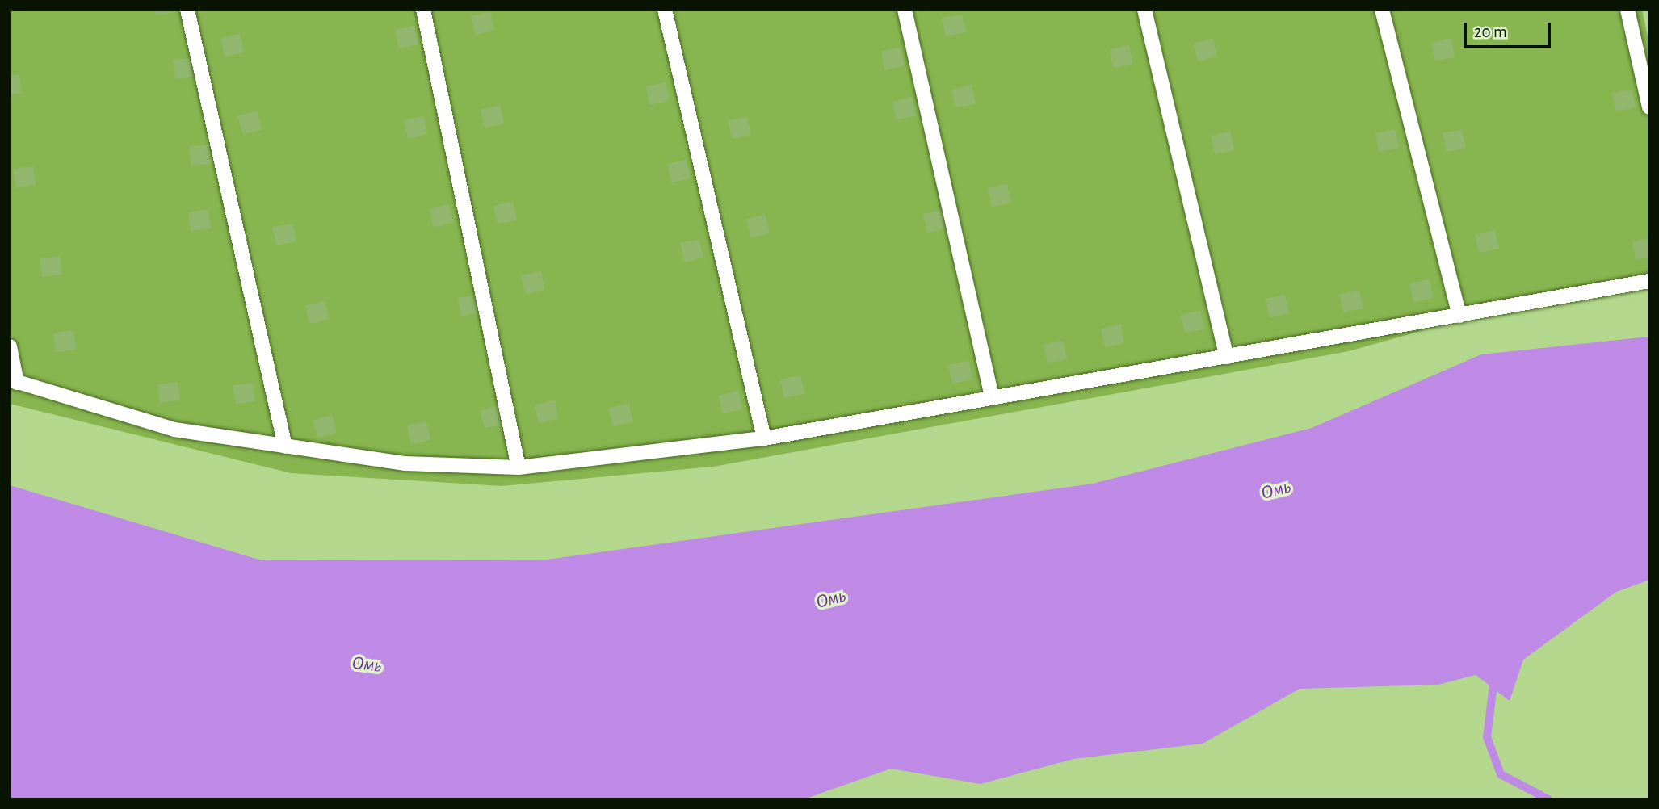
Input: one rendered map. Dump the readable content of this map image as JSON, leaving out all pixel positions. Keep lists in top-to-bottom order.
{
  "water": ["Омь"],
  "scale_bar": "20 m"
}
